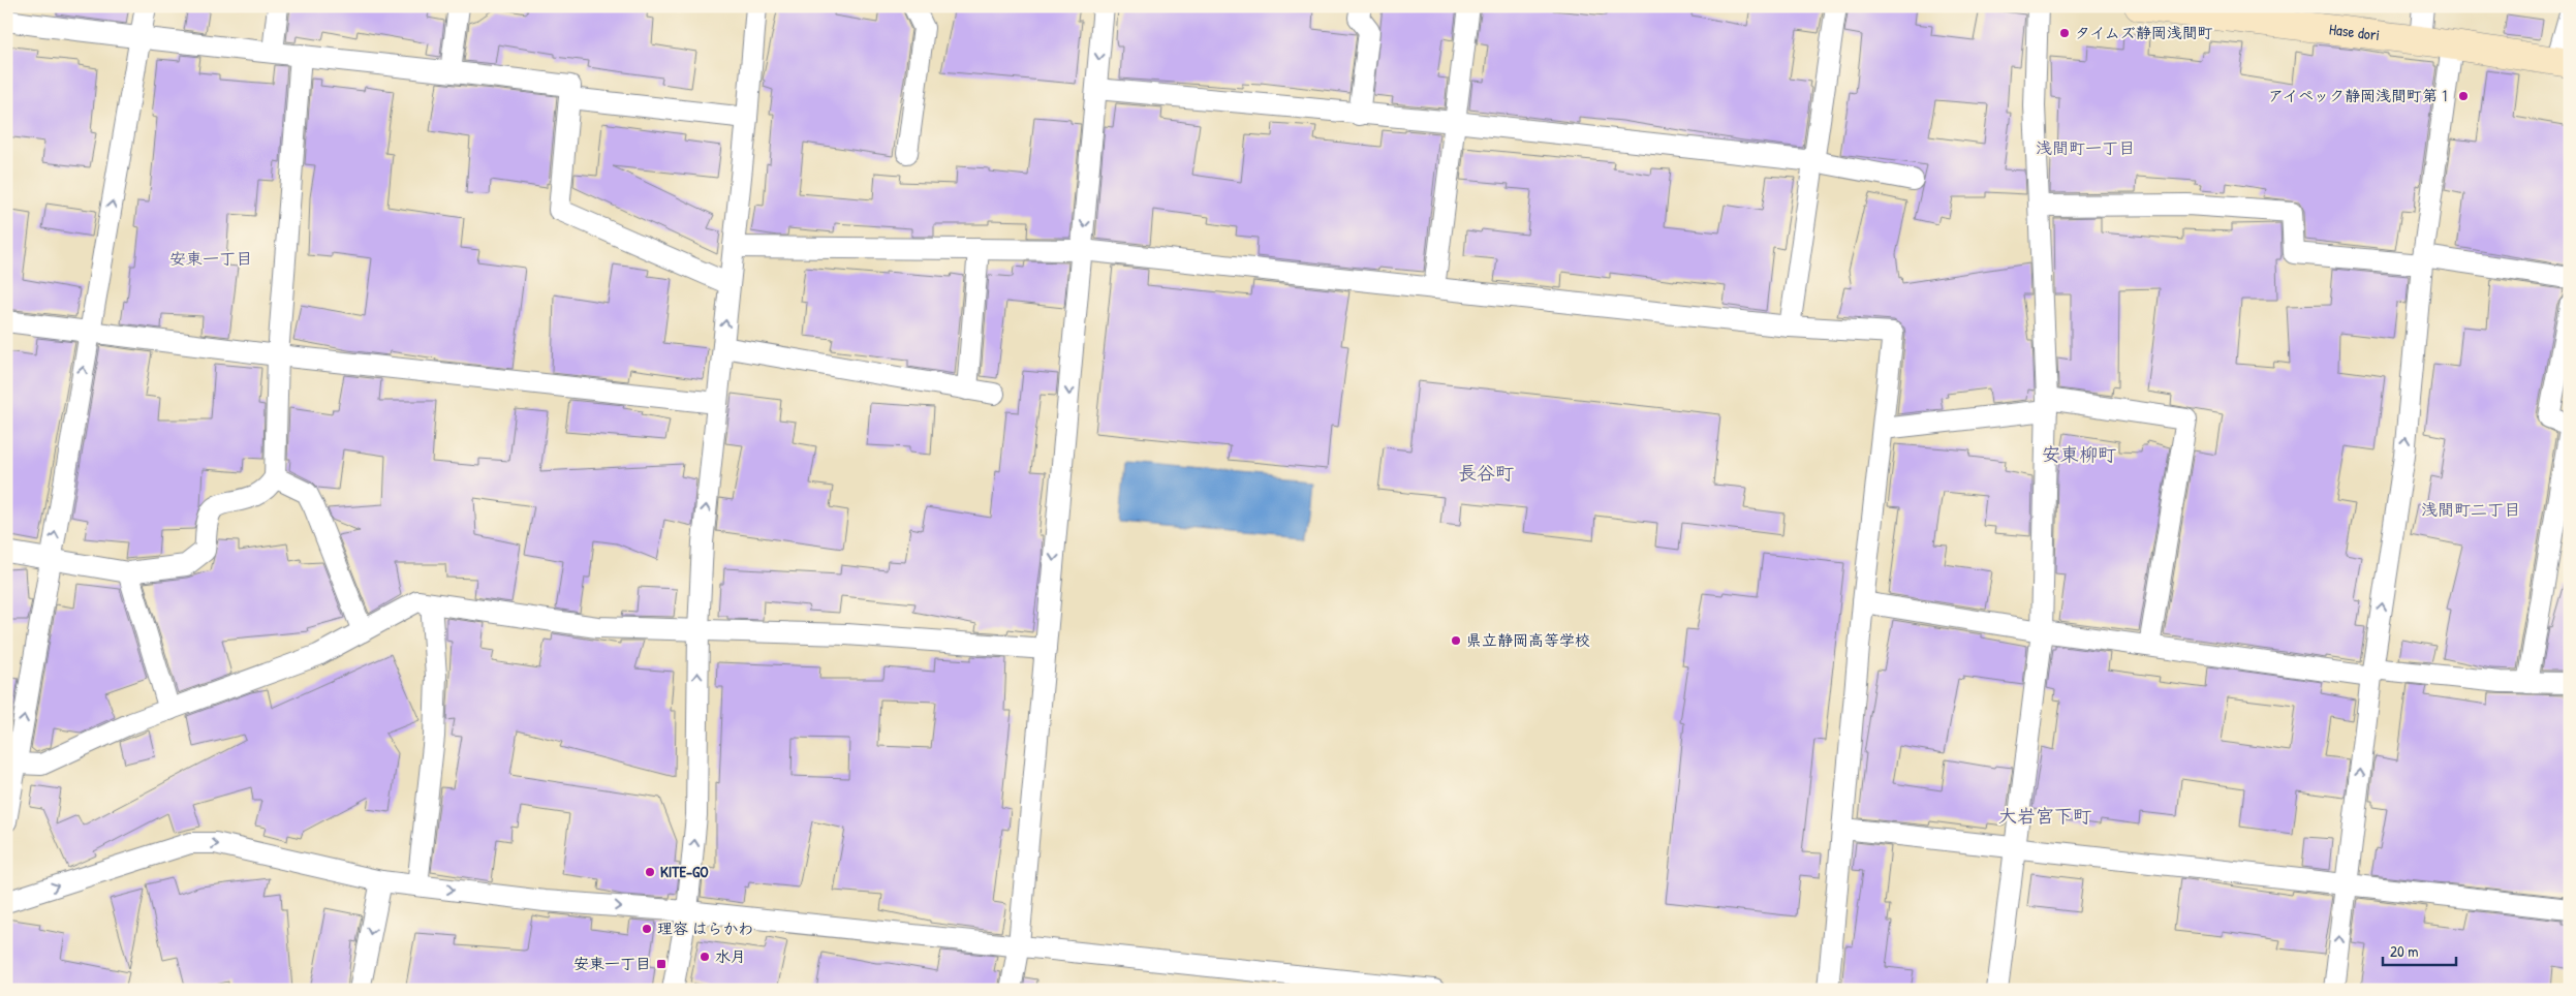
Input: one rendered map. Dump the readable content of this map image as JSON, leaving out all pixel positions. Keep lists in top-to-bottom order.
{
  "streets": {
    "street": ["Hase dori"]
  },
  "districts": [
    "浅間町一丁目",
    "安東一丁目",
    "安東柳町",
    "長谷町",
    "浅間町二丁目",
    "大岩宮下町"
  ],
  "places": {
    "other": [
      "タイムズ静岡浅間町",
      "アイペック静岡浅間町第１",
      "県立静岡高等学校",
      "KITE-GO",
      "理容 はらかわ",
      "水月"
    ],
    "transit": ["安東一丁目"]
  },
  "scale_bar": "20 m"
}
